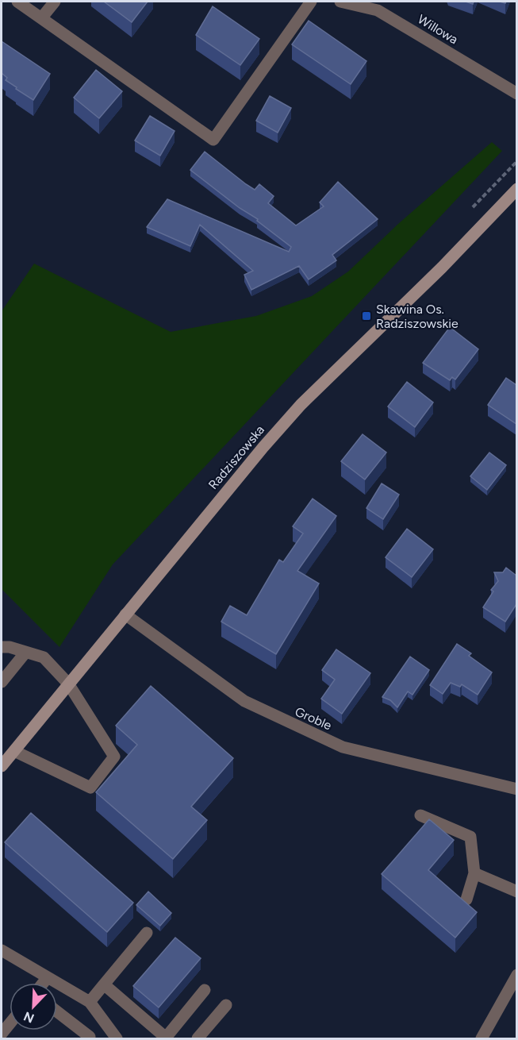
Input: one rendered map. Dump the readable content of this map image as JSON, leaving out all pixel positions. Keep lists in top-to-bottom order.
{
  "streets": {
    "street": ["Willowa", "Radziszowska", "Groble"]
  },
  "crossings": [
    ["Radziszowska", "Groble"]
  ],
  "places": {
    "transit": ["Skawina Os. Radziszowskie"]
  },
  "north": "bottom left"
}
